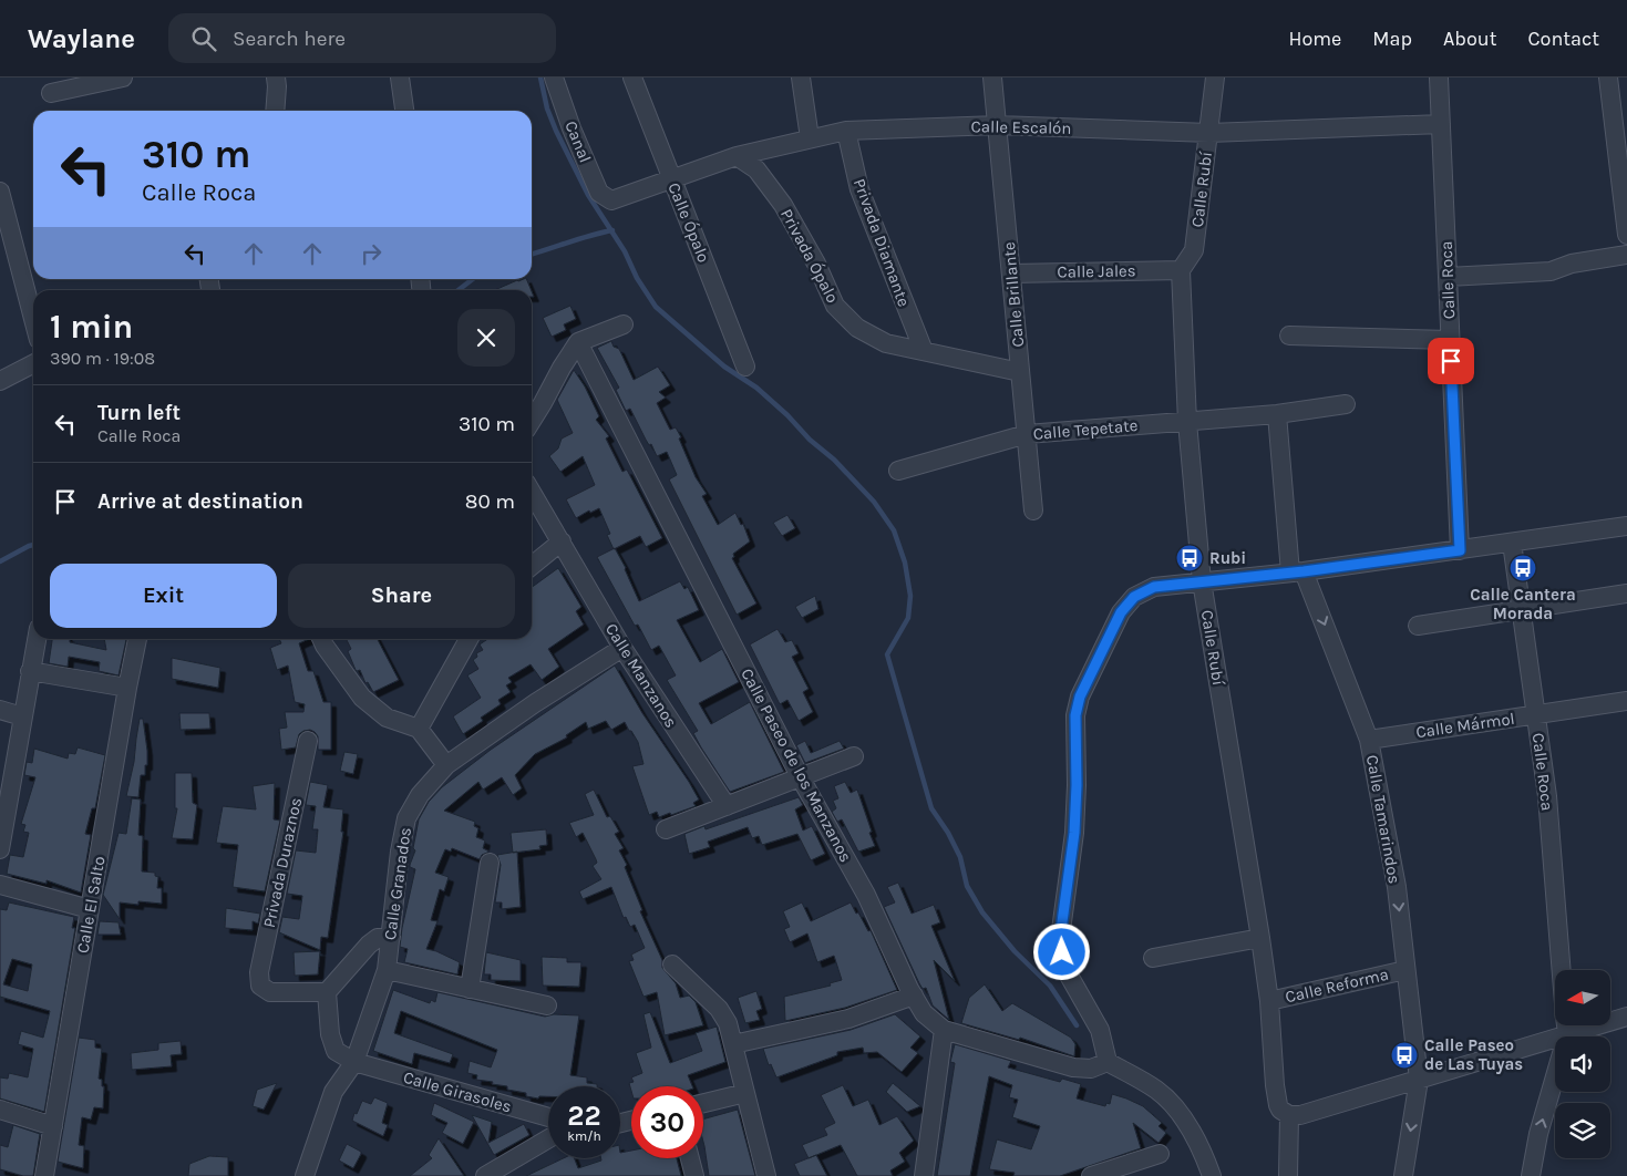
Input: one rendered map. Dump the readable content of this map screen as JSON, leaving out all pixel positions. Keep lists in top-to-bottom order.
{
  "streets": {
    "street": [
      "Calle Escalón",
      "Canal",
      "Calle Rubí",
      "Calle Ópalo",
      "Privada Diamante",
      "Privada Ópalo",
      "Calle Jales",
      "Calle Roca",
      "Calle Brillante",
      "Calle Tepetate",
      "Calle Manzanos",
      "Calle Mármol",
      "Calle Paseo de los Manzanos",
      "Calle Tamarindos",
      "Privada Duraznos",
      "Calle Granados",
      "Calle El Salto",
      "Calle Reforma",
      "Calle Girasoles"
    ]
  },
  "crossings": [
    ["Calle Escalón", "Canal"],
    ["Calle Escalón", "Calle Rubí"],
    ["Calle Escalón", "Calle Ópalo"],
    ["Calle Escalón", "Privada Diamante"],
    ["Calle Escalón", "Privada Ópalo"],
    ["Calle Escalón", "Calle Roca"],
    ["Calle Escalón", "Calle Brillante"],
    ["Calle Rubí", "Calle Jales"],
    ["Calle Rubí", "Calle Tepetate"],
    ["Calle Rubí", "Calle Reforma"],
    ["Privada Diamante", "Privada Ópalo"],
    ["Privada Ópalo", "Calle Brillante"],
    ["Calle Jales", "Calle Brillante"],
    ["Calle Roca", "Calle Mármol"],
    ["Calle Brillante", "Calle Tepetate"],
    ["Calle Tepetate", "Calle Tamarindos"],
    ["Calle Manzanos", "Calle Granados"],
    ["Calle Mármol", "Calle Tamarindos"],
    ["Calle Tamarindos", "Calle Reforma"],
    ["Calle Granados", "Calle Girasoles"]
  ],
  "one_way": ["Calle Tamarindos"],
  "places": {
    "bus stop": ["Rubi", "Calle Cantera Morada", "Calle Paseo de Las Tuyas"]
  },
  "north": "left",
  "page": {
    "header": "Waylane",
    "search": "Search here",
    "nav": [
      "Home",
      "Map",
      "About",
      "Contact"
    ],
    "turn": ["310 m", "Calle Roca"],
    "heading": ["1 min", "390 m · 19:08"],
    "list": [
      {
        "name": "Turn left",
        "note": "Calle Roca",
        "value": "310 m"
      },
      {
        "name": "Arrive at destination",
        "value": "80 m"
      }
    ],
    "buttons": ["Exit", "Share"],
    "speed": "22 km/h",
    "limit": "30"
  }
}
